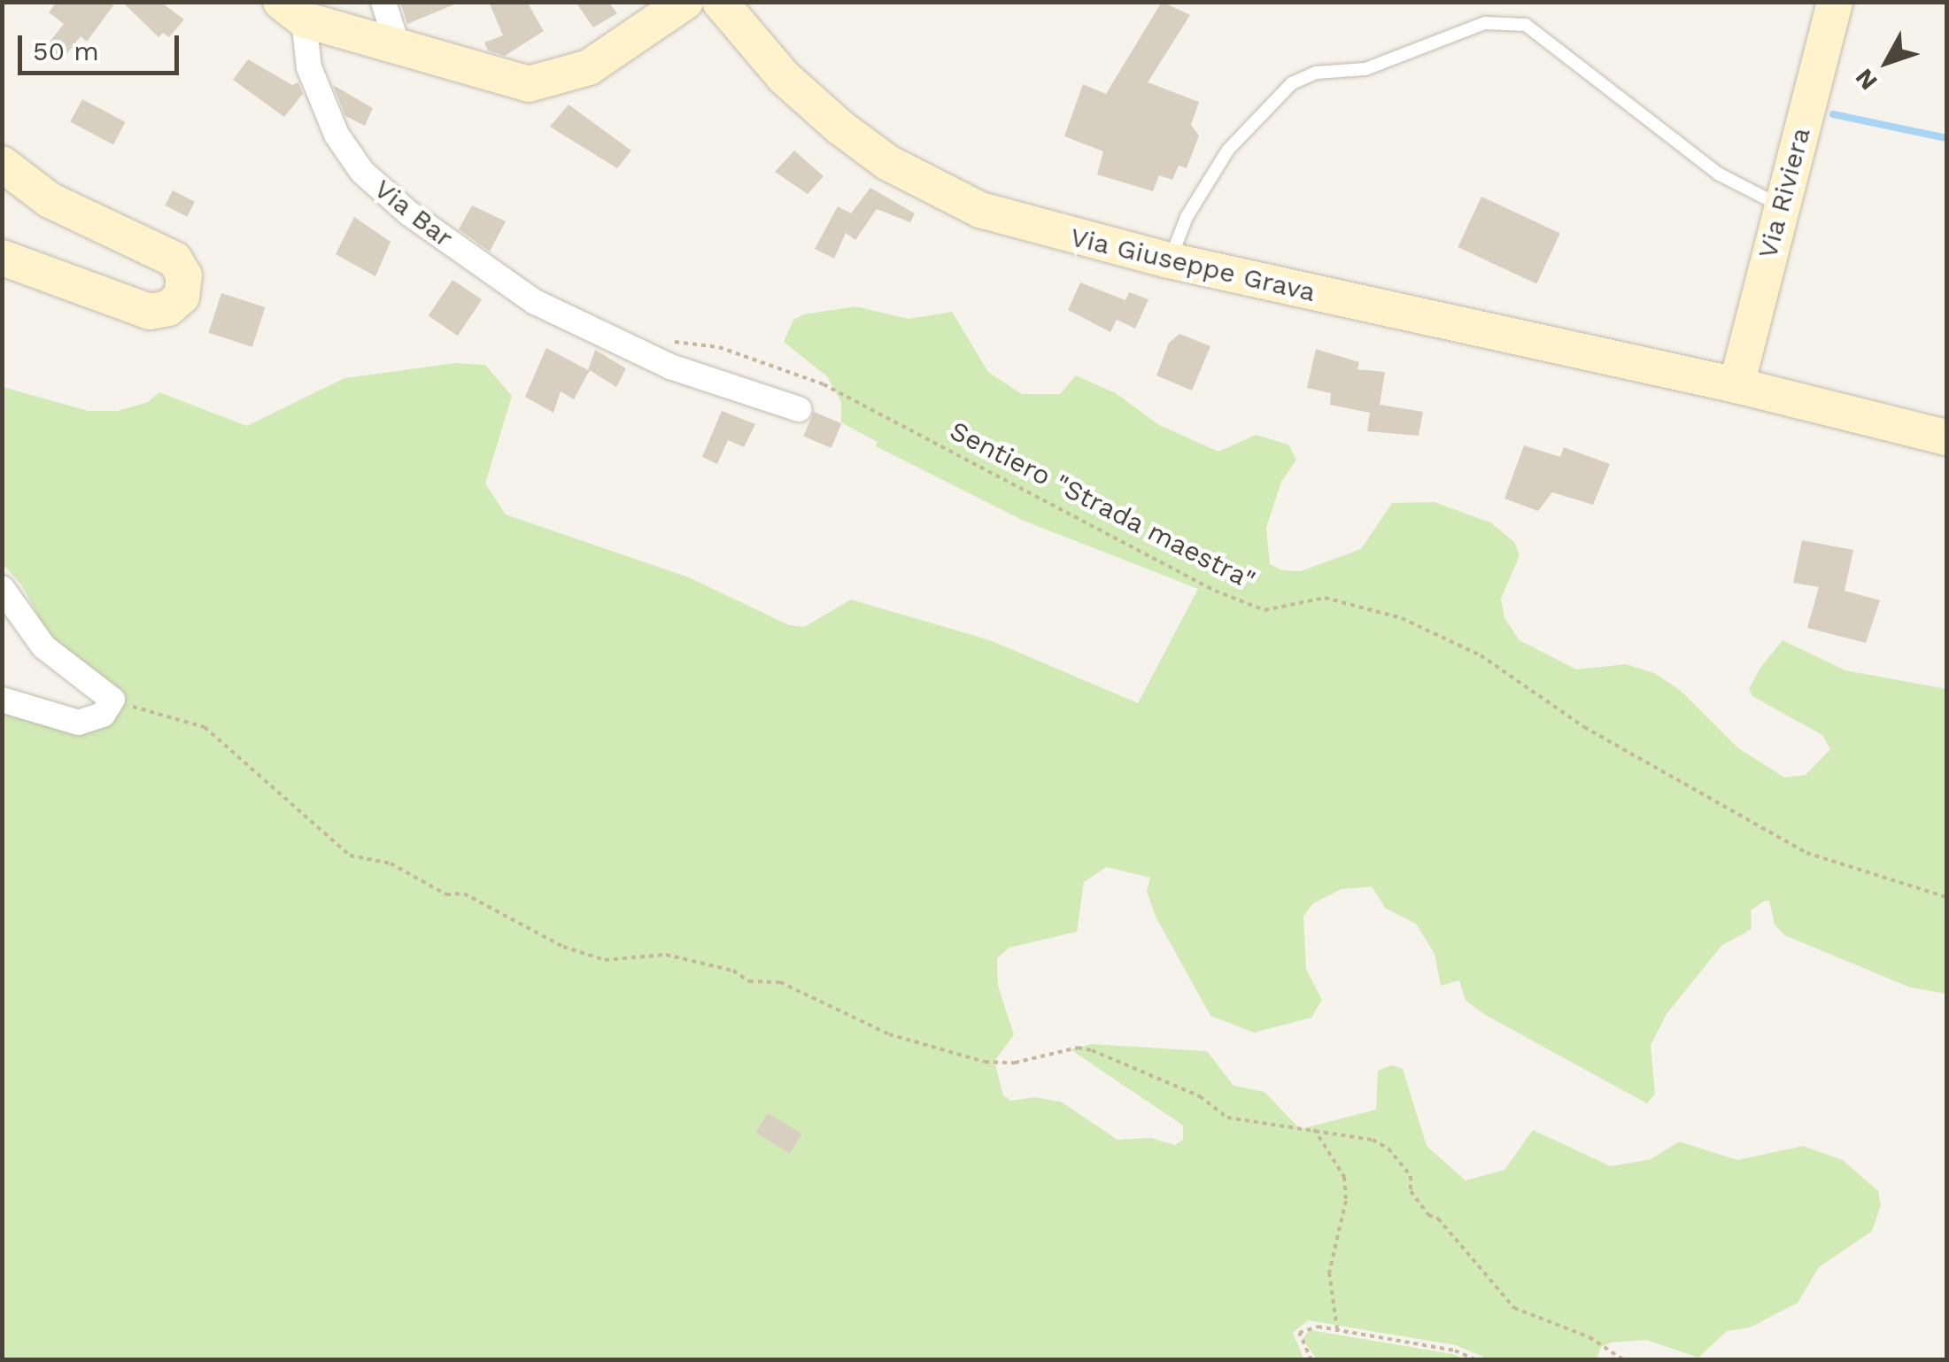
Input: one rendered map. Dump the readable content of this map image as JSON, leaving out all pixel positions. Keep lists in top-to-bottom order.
{
  "streets": {
    "main road": ["Via Riviera", "Via Giuseppe Grava"],
    "street": ["Via Bar"],
    "path": ["Sentiero \"Strada maestra\""]
  },
  "crossings": [
    ["Via Riviera", "Via Giuseppe Grava"]
  ],
  "scale_bar": "50 m",
  "north": "bottom left"
}
